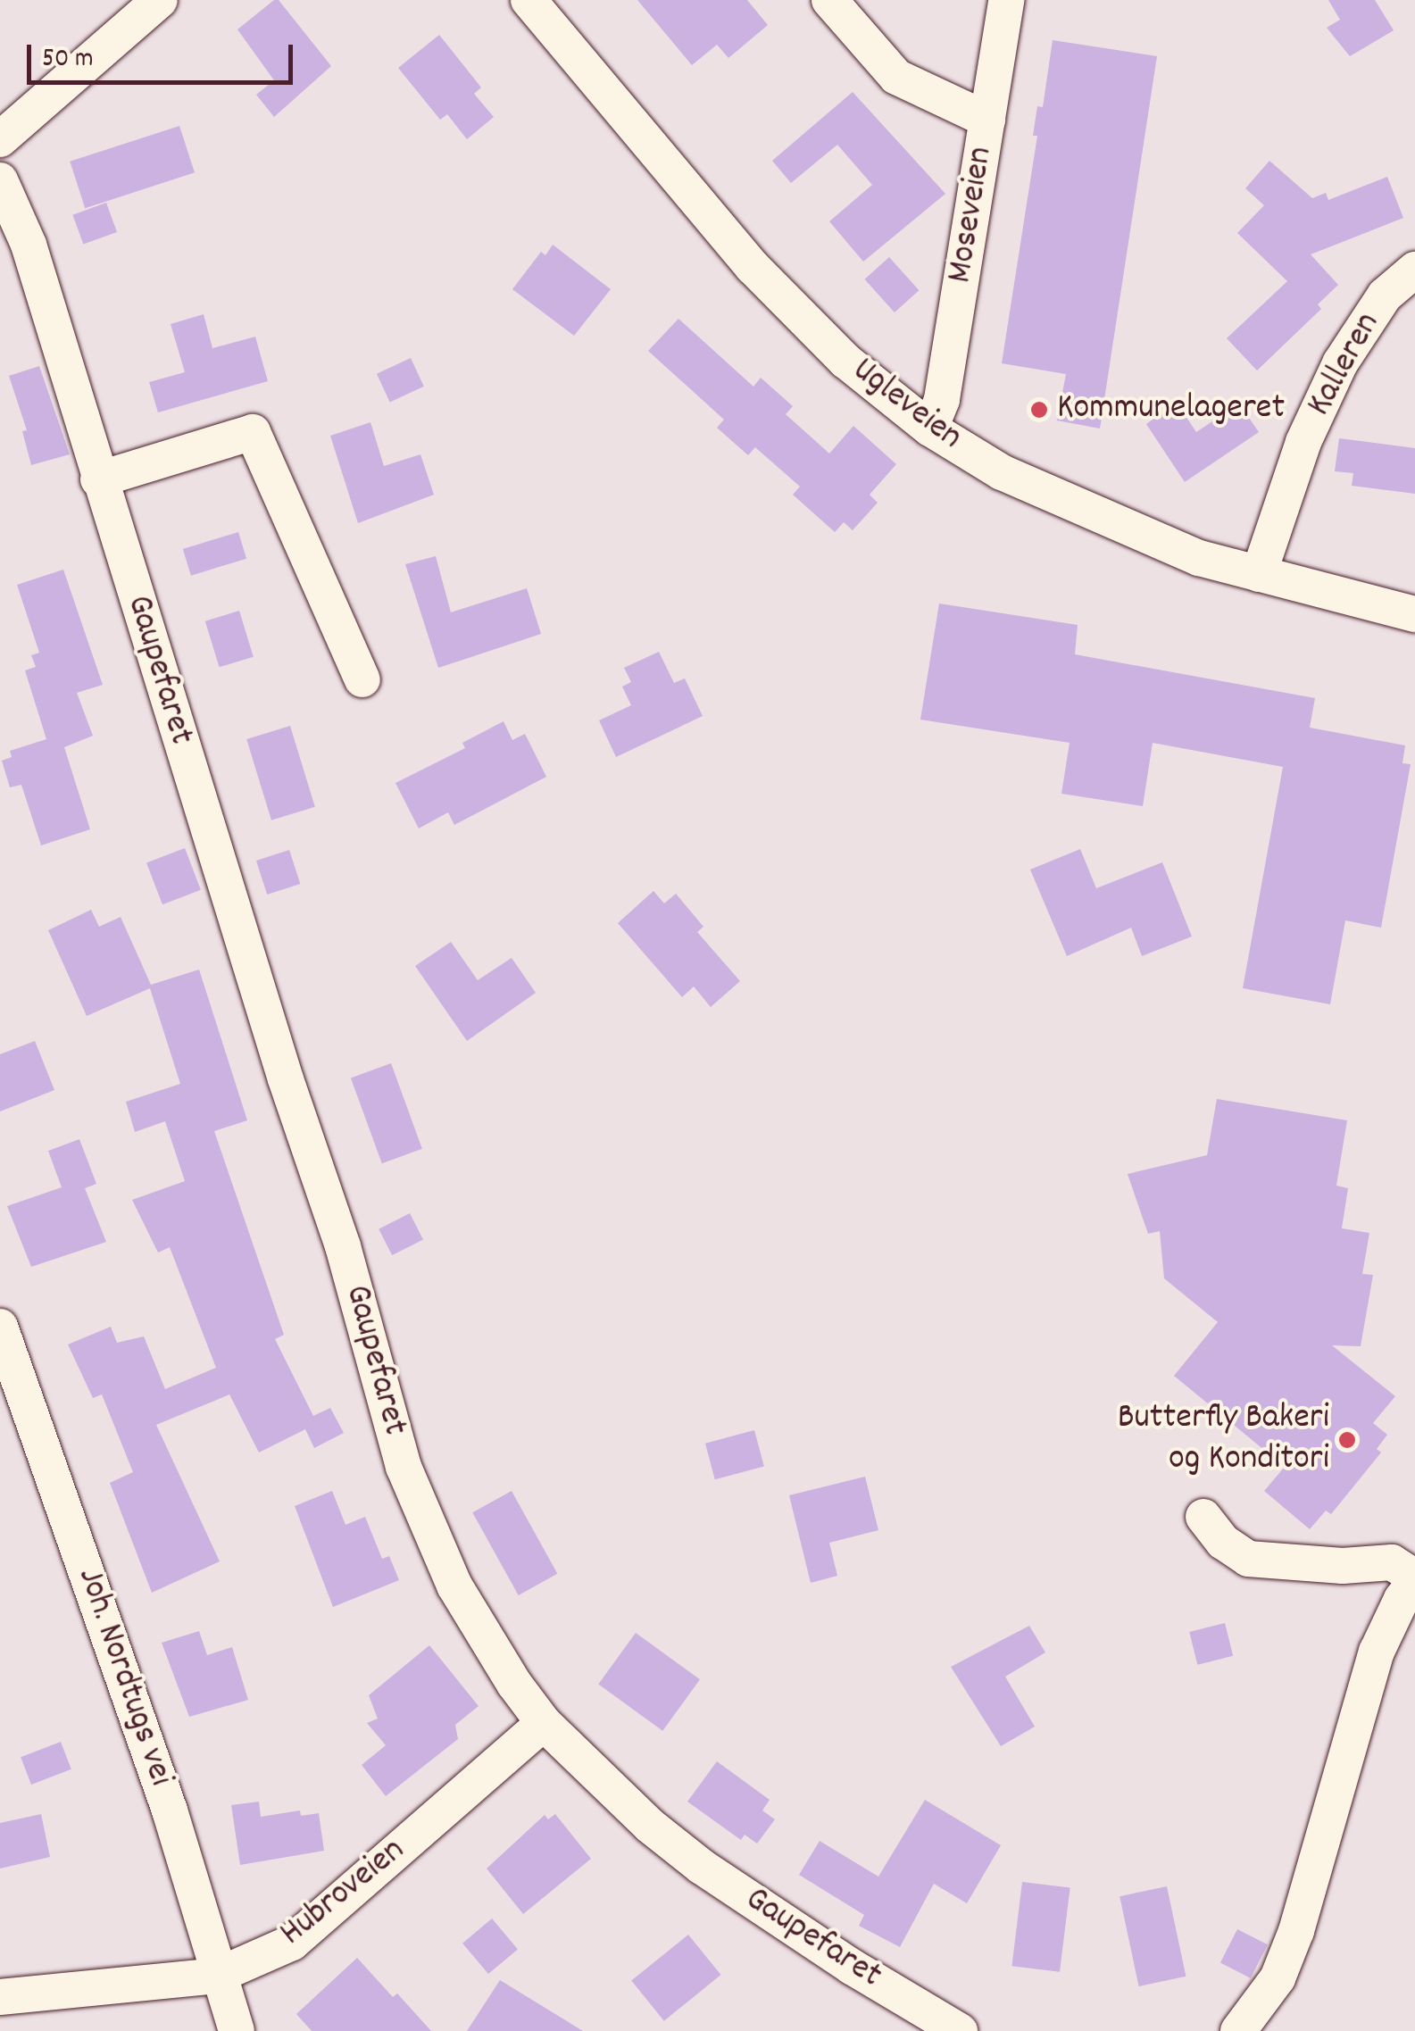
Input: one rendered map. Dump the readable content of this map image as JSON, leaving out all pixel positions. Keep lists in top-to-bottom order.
{
  "streets": {
    "street": [
      "Moseveien",
      "Kalleren",
      "Ugleveien",
      "Gaupefaret",
      "Joh. Nordtugs vei",
      "Hubroveien"
    ]
  },
  "crossings": [
    ["Moseveien", "Ugleveien"],
    ["Kalleren", "Ugleveien"],
    ["Gaupefaret", "Hubroveien"],
    ["Joh. Nordtugs vei", "Hubroveien"]
  ],
  "places": ["Kommunelageret", "Butterfly Bakeri og Konditori"],
  "scale_bar": "50 m"
}
